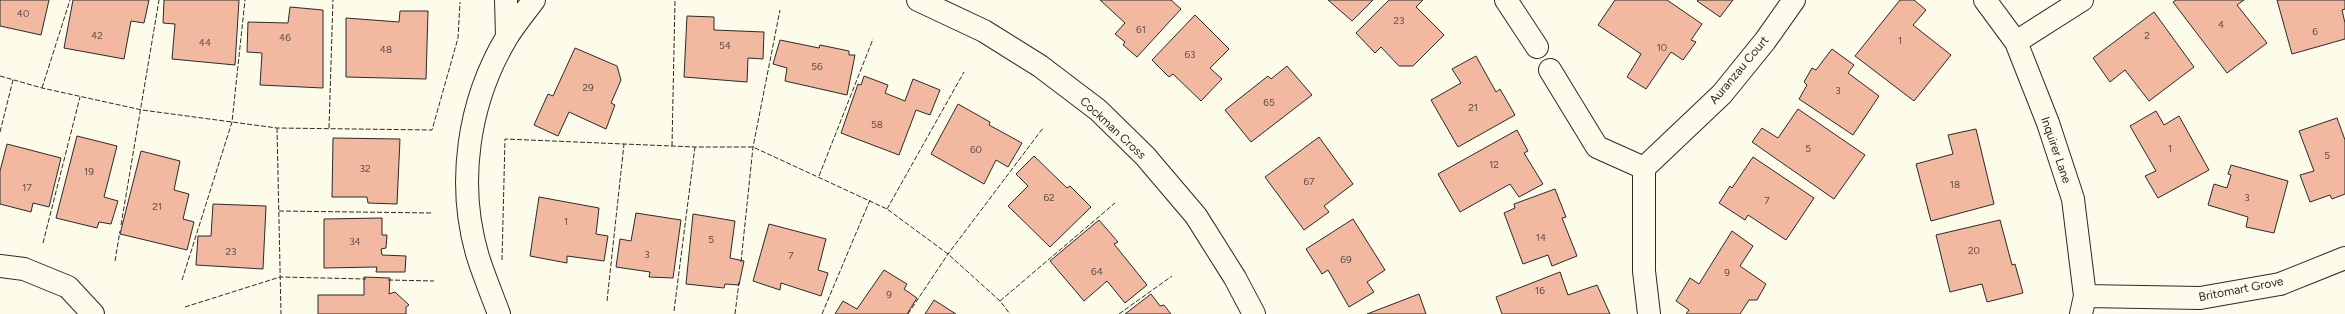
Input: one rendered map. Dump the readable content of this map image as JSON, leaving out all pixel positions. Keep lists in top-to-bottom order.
{
  "streets": {
    "street": [
      "Auranzau Court",
      "Cockman Cross",
      "Inquirer Lane",
      "Britomart Grove"
    ]
  },
  "crossings": [
    ["Inquirer Lane", "Britomart Grove"]
  ],
  "house_numbers": [
    "40",
    "23",
    "4",
    "61",
    "6",
    "42",
    "2",
    "46",
    "1",
    "44",
    "54",
    "10",
    "48",
    "63",
    "56",
    "29",
    "3",
    "65",
    "21",
    "58",
    "5",
    "1",
    "60",
    "5",
    "12",
    "32",
    "19",
    "67",
    "18",
    "17",
    "62",
    "3",
    "7",
    "21",
    "1",
    "14",
    "5",
    "34",
    "20",
    "23",
    "3",
    "7",
    "69",
    "64",
    "9",
    "16",
    "9"
  ]
}
